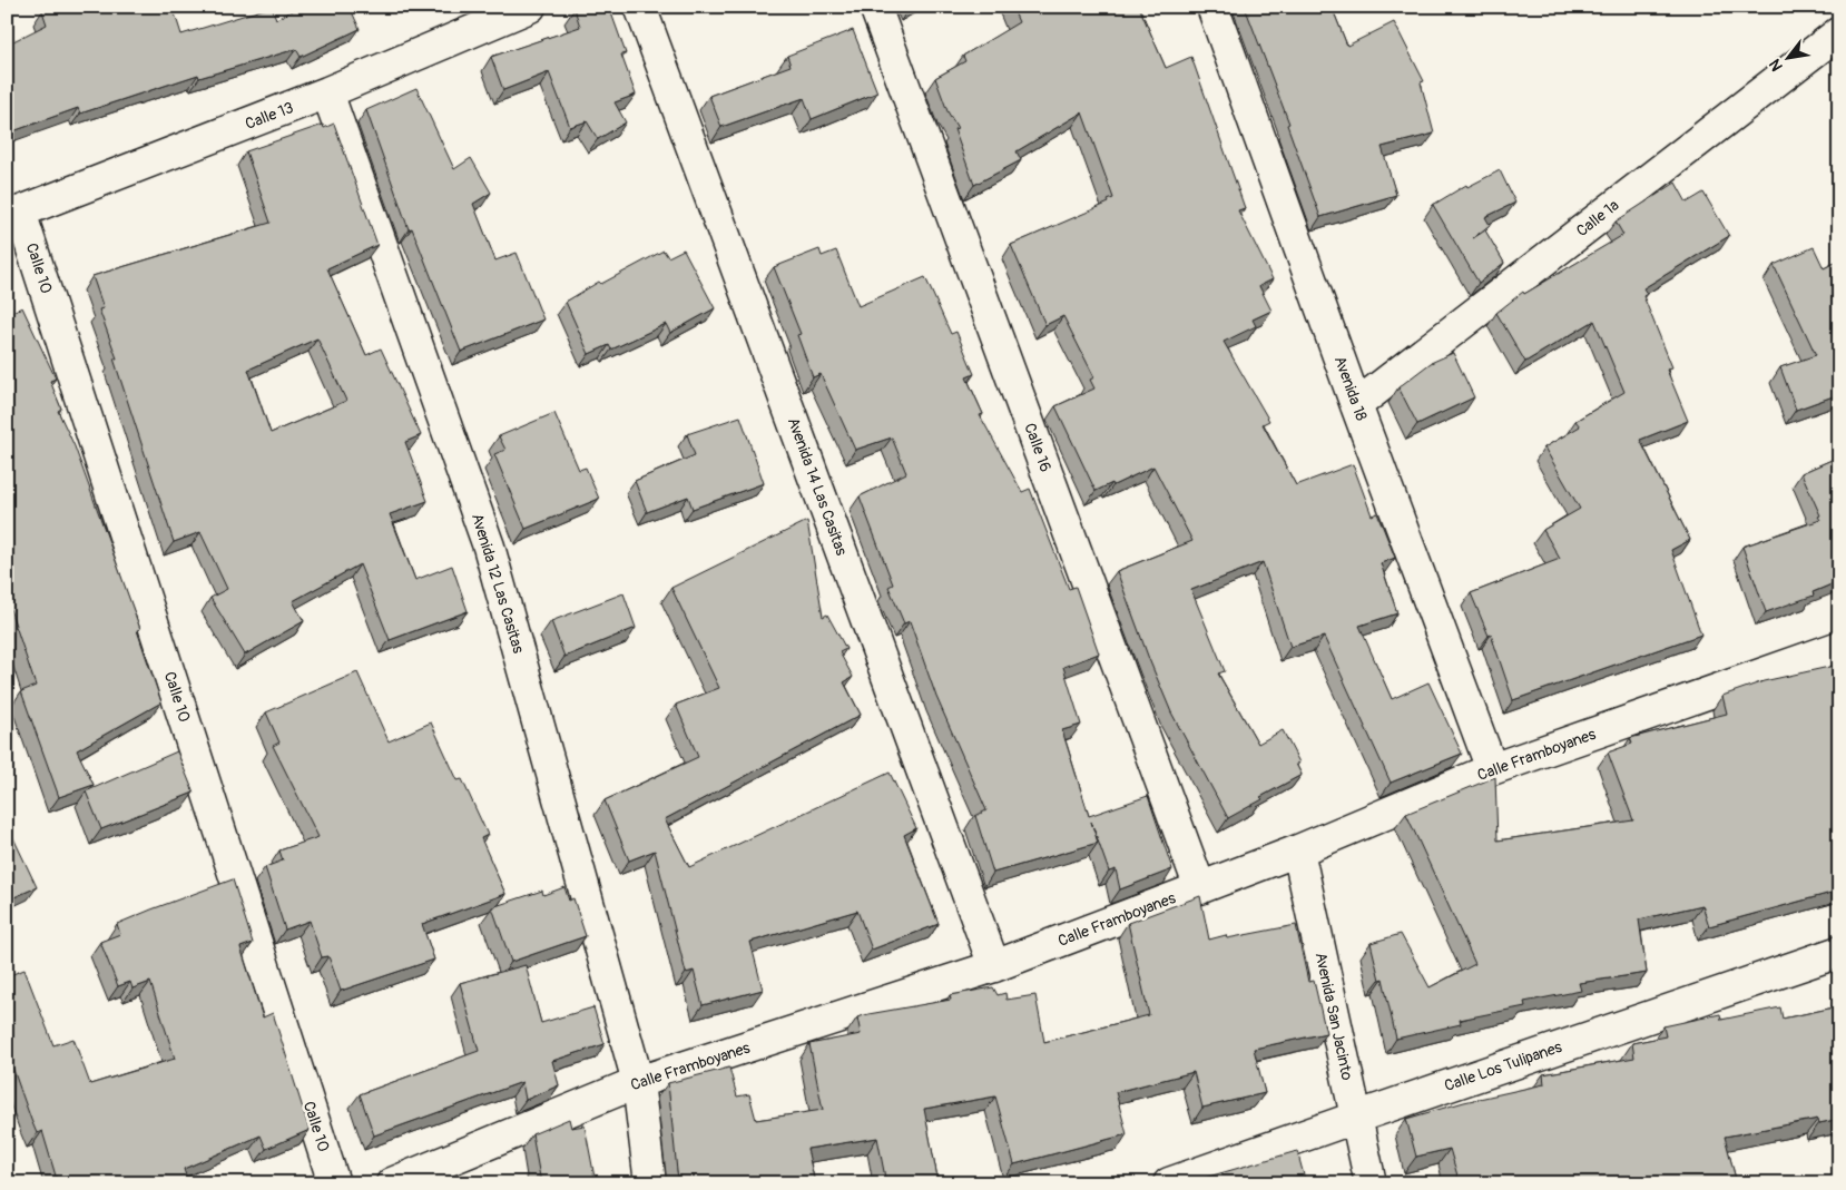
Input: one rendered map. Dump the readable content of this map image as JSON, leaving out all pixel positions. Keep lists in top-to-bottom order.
{
  "streets": {
    "street": [
      "Calle 13",
      "Calle 1a",
      "Calle 10",
      "Avenida 18",
      "Calle 16",
      "Avenida 14 Las Casitas",
      "Avenida 12 Las Casitas",
      "Calle Framboyanes",
      "Avenida San Jacinto",
      "Calle Los Tulipanes"
    ]
  },
  "crossings": [
    ["Calle 13", "Calle 10"],
    ["Calle 13", "Avenida 12 Las Casitas"],
    ["Calle 1a", "Avenida 18"],
    ["Avenida 18", "Calle Framboyanes"],
    ["Calle 16", "Calle Framboyanes"],
    ["Avenida 14 Las Casitas", "Calle Framboyanes"],
    ["Avenida 12 Las Casitas", "Calle Framboyanes"],
    ["Calle Framboyanes", "Avenida San Jacinto"],
    ["Avenida San Jacinto", "Calle Los Tulipanes"]
  ],
  "north": "bottom left"
}
